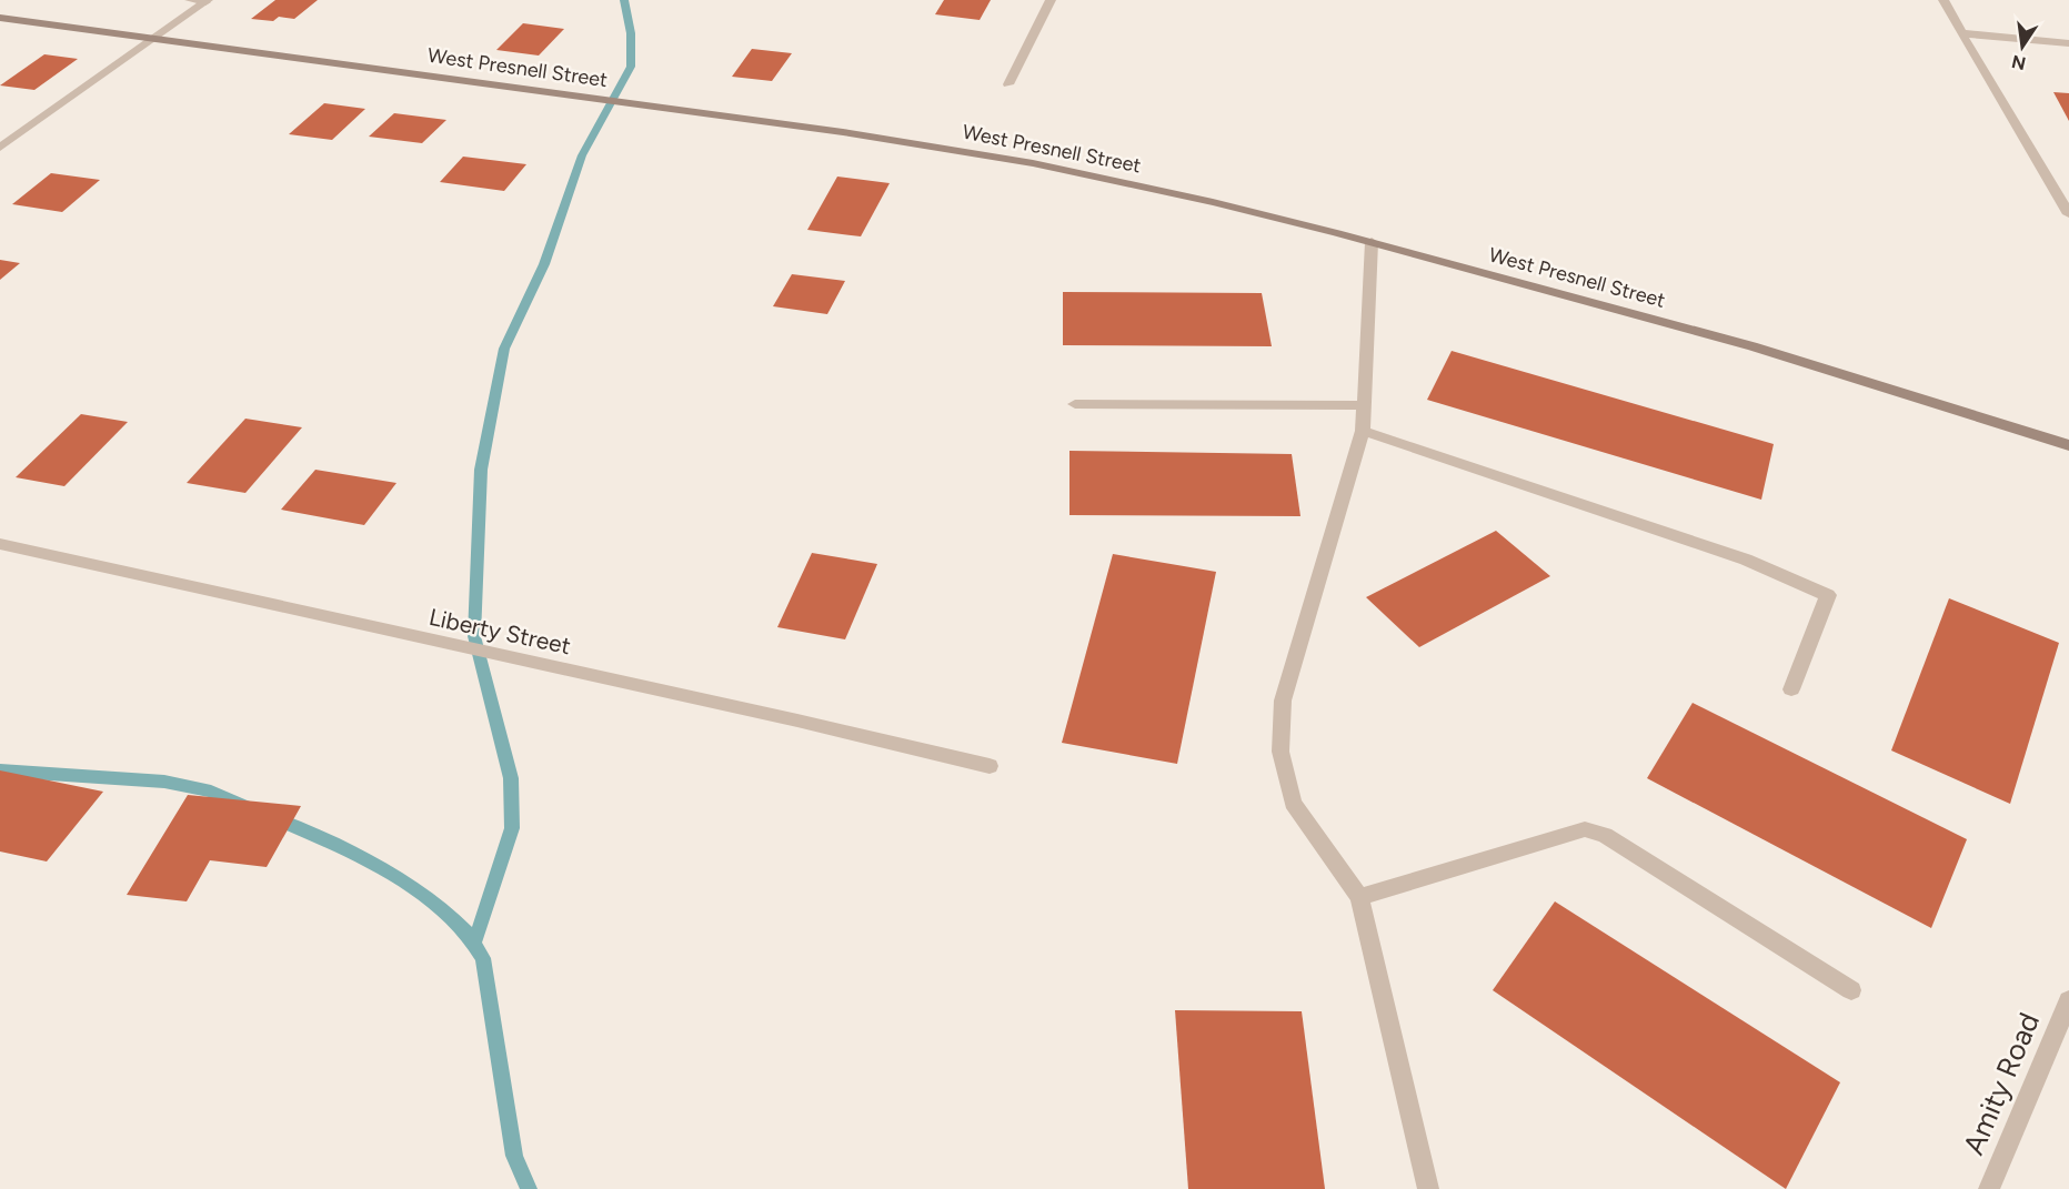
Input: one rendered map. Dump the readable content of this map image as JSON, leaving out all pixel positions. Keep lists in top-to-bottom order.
{
  "streets": {
    "main road": ["West Presnell Street"],
    "street": ["Liberty Street", "Amity Road"]
  },
  "north": "bottom"
}
